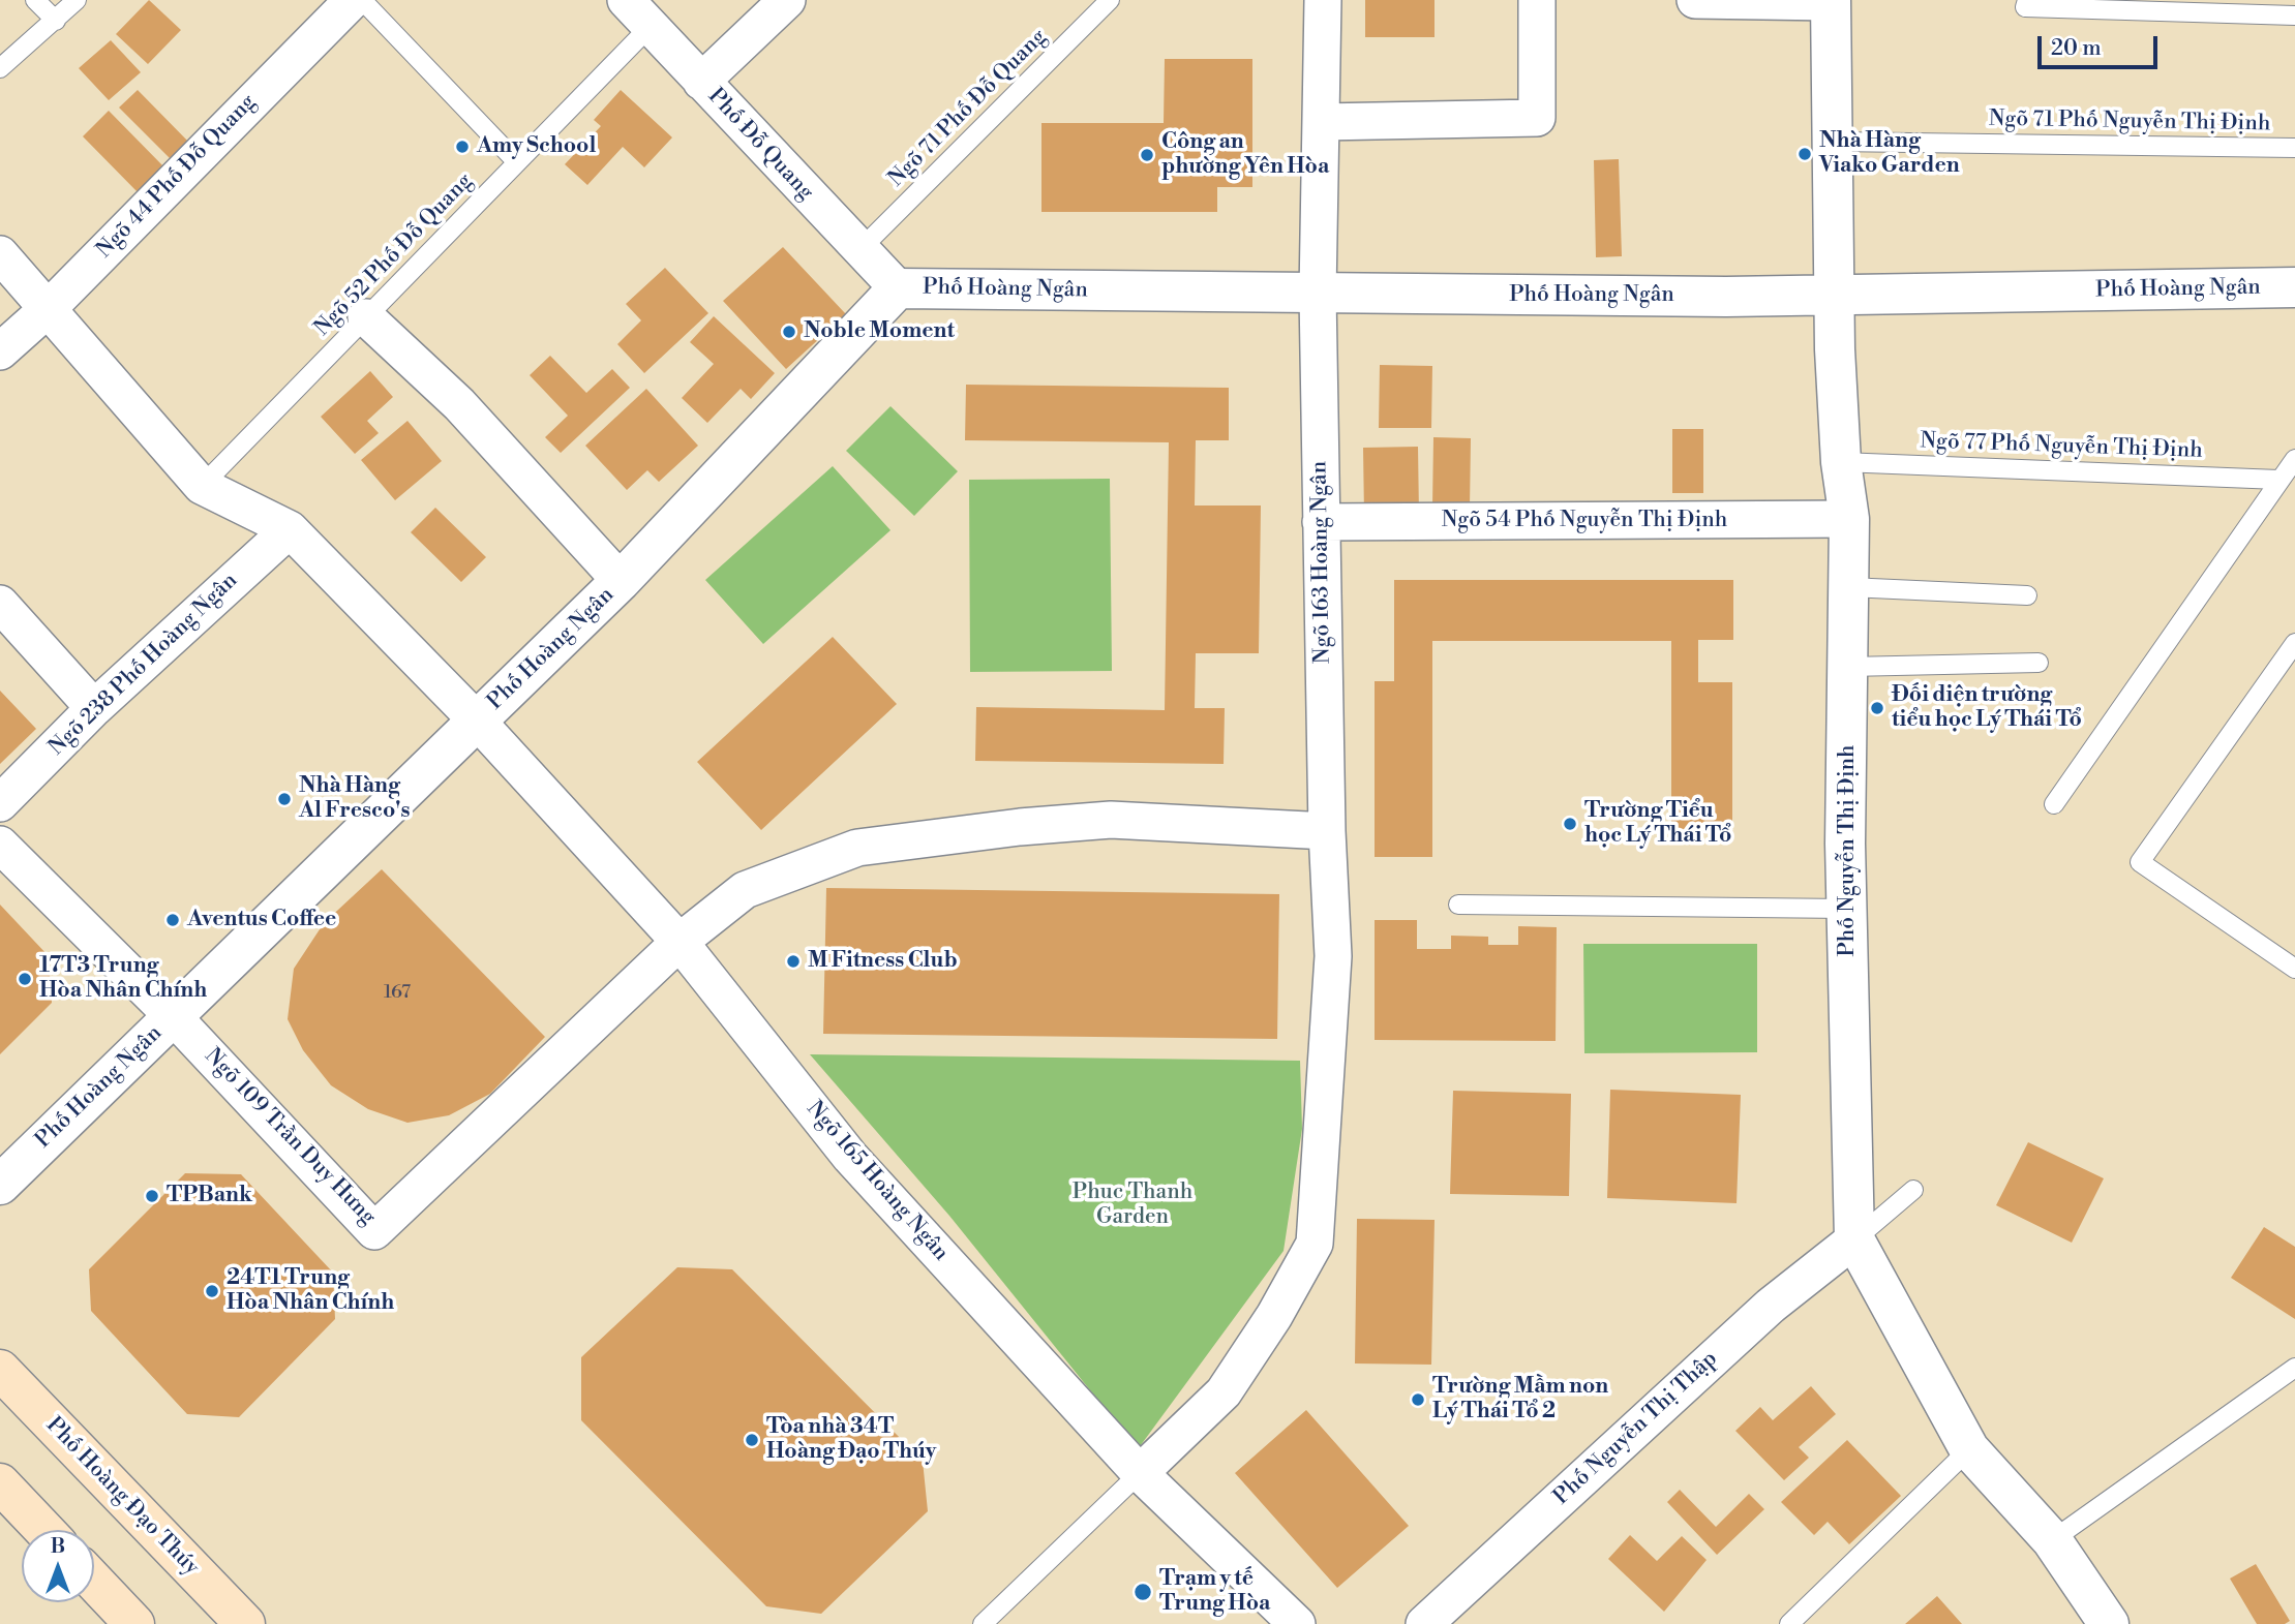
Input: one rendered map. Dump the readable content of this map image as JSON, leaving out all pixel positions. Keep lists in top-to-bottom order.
{
  "streets": {
    "main road": ["Phố Hoàng Đạo Thúy"],
    "street": [
      "Phố Đỗ Quang",
      "Ngõ 44 Phố Đỗ Quang",
      "Phố Hoàng Ngân",
      "Ngõ 54 Phố Nguyễn Thị Định",
      "Ngõ 163 Hoàng Ngân",
      "Ngõ 238 Phố Hoàng Ngân",
      "Phố Nguyễn Thị Định",
      "Ngõ 109 Trần Duy Hưng",
      "Ngõ 165 Hoàng Ngân",
      "Phố Nguyễn Thị Thập"
    ],
    "lane": [
      "Ngõ 71 Phố Đỗ Quang",
      "Ngõ 71 Phố Nguyễn Thị Định",
      "Ngõ 52 Phố Đỗ Quang",
      "Ngõ 77 Phố Nguyễn Thị Định"
    ]
  },
  "crossings": [
    ["Ngõ 71 Phố Đỗ Quang", "Phố Đỗ Quang"],
    ["Ngõ 71 Phố Nguyễn Thị Định", "Phố Nguyễn Thị Định"],
    ["Phố Đỗ Quang", "Ngõ 52 Phố Đỗ Quang"],
    ["Phố Đỗ Quang", "Phố Hoàng Ngân"],
    ["Ngõ 52 Phố Đỗ Quang", "Ngõ 165 Hoàng Ngân"],
    ["Phố Hoàng Ngân", "Ngõ 163 Hoàng Ngân"],
    ["Phố Hoàng Ngân", "Phố Nguyễn Thị Định"],
    ["Phố Hoàng Ngân", "Ngõ 109 Trần Duy Hưng"],
    ["Phố Hoàng Ngân", "Ngõ 165 Hoàng Ngân"],
    ["Ngõ 77 Phố Nguyễn Thị Định", "Phố Nguyễn Thị Định"],
    ["Ngõ 54 Phố Nguyễn Thị Định", "Ngõ 163 Hoàng Ngân"],
    ["Ngõ 54 Phố Nguyễn Thị Định", "Phố Nguyễn Thị Định"],
    ["Ngõ 163 Hoàng Ngân", "Ngõ 165 Hoàng Ngân"],
    ["Ngõ 238 Phố Hoàng Ngân", "Ngõ 165 Hoàng Ngân"],
    ["Phố Nguyễn Thị Định", "Phố Nguyễn Thị Thập"],
    ["Ngõ 109 Trần Duy Hưng", "Ngõ 165 Hoàng Ngân"]
  ],
  "parks": ["Phuc Thanh Garden"],
  "places": [
    "Amy School",
    "Nhà Hàng Viako Garden",
    "Công an phường Yên Hòa",
    "Noble Moment",
    "Đối diện trường tiểu học Lý Thái Tổ",
    "Nhà Hàng Al Fresco's",
    "Trường Tiểu học Lý Thái Tổ",
    "Aventus Coffee",
    "M Fitness Club",
    "17T3 Trung Hòa Nhân Chính",
    "TPBank",
    "24T1 Trung Hòa Nhân Chính",
    "Trường Mầm non Lý Thái Tổ 2",
    "Tòa nhà 34T Hoàng Đạo Thúy",
    "Trạm y tế Trung Hòa"
  ],
  "house_numbers": ["167"],
  "scale_bar": "20 m",
  "north": "top"
}
